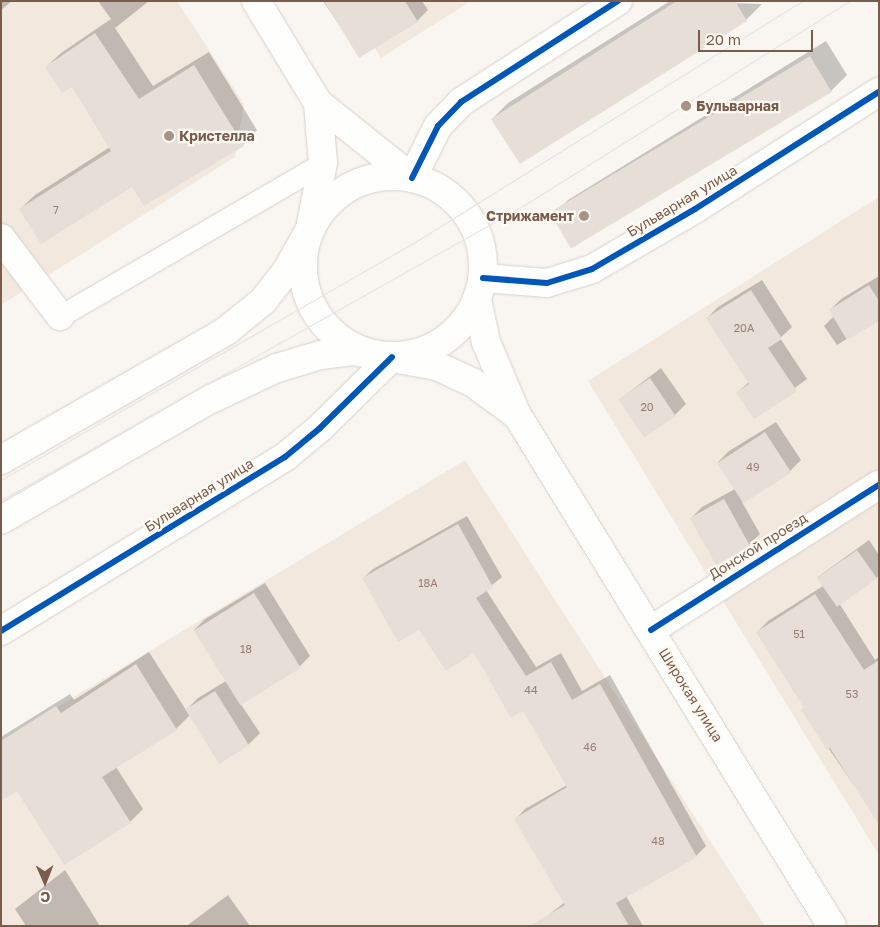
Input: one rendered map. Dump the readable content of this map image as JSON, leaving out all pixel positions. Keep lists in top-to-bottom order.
{
  "streets": {
    "main road": ["Бульварная улица", "Донской проезд", "Широкая улица"]
  },
  "crossings": [
    ["Бульварная улица", "Широкая улица"],
    ["Донской проезд", "Широкая улица"]
  ],
  "places": ["Бульварная", "Кристелла", "Стрижамент"],
  "house_numbers": [
    "7",
    "20А",
    "20",
    "49",
    "18А",
    "51",
    "18",
    "44",
    "53",
    "46",
    "48"
  ],
  "scale_bar": "20 m",
  "north": "bottom"
}
